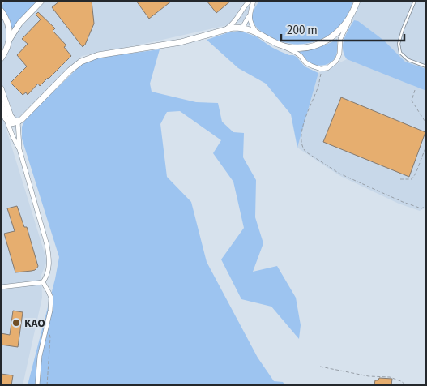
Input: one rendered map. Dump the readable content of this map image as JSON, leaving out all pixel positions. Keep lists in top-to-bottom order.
{
  "places": ["KAO"],
  "scale_bar": "200 m"
}
